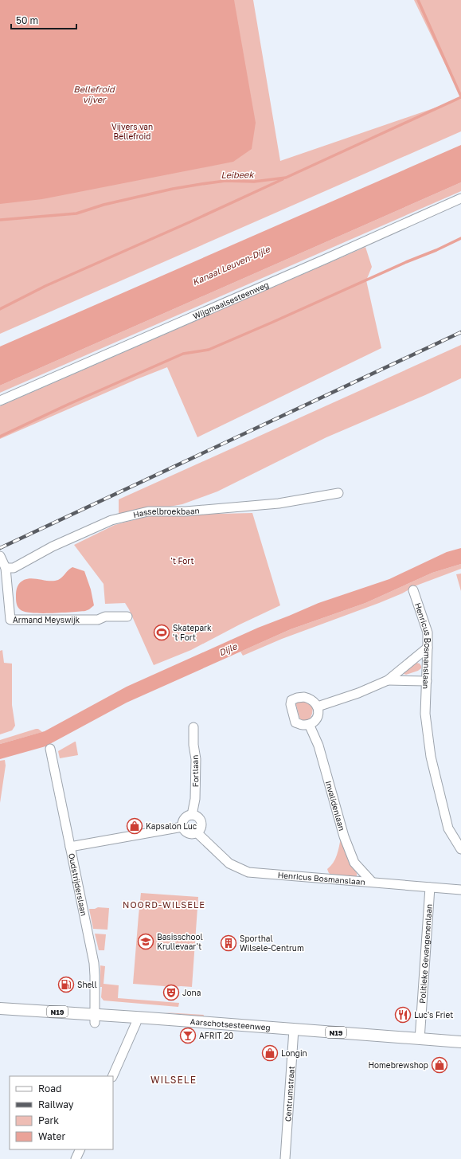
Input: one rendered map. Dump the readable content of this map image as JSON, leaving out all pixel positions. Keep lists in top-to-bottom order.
{
  "streets": {
    "main road": ["N19", "Aarschotsesteenweg"],
    "street": [
      "Wijgmaalsesteenweg",
      "Hasselbroekbaan",
      "Armand Meyswijk",
      "Henricus Bosmanslaan",
      "Fortlaan",
      "Invalidenlaan",
      "Oudstrijderslaan",
      "Politieke Gevangenenlaan",
      "Centrumstraat"
    ]
  },
  "crossings": [
    ["Hasselbroekbaan", "Armand Meyswijk"],
    ["Henricus Bosmanslaan", "Fortlaan"],
    ["Henricus Bosmanslaan", "Invalidenlaan"],
    ["Henricus Bosmanslaan", "Politieke Gevangenenlaan"],
    ["Oudstrijderslaan", "Aarschotsesteenweg"],
    ["Politieke Gevangenenlaan", "Aarschotsesteenweg"],
    ["Aarschotsesteenweg", "Centrumstraat"]
  ],
  "districts": ["NOORD-WILSELE", "WILSELE"],
  "water": [
    "Bellefroid vijver",
    "Leibeek",
    "Kanaal Leuven-Dijle",
    "Dijle"
  ],
  "parks": ["Vijvers van Bellefroid", "'t Fort"],
  "places": {
    "sports": ["Skatepark 't Fort"],
    "shop": ["Kapsalon Luc", "Longin", "Homebrewshop"],
    "school or university": ["Basisschool Krullevaar't"],
    "building": ["Sporthal Wilsele-Centrum"],
    "fuel station": ["Shell"],
    "theatre": ["Jona"],
    "restaurant": ["Luc's Friet"],
    "bar": ["AFRIT 20"]
  },
  "legend": [
    "Road",
    "Railway",
    "Park",
    "Water"
  ],
  "scale_bar": "50 m"
}
